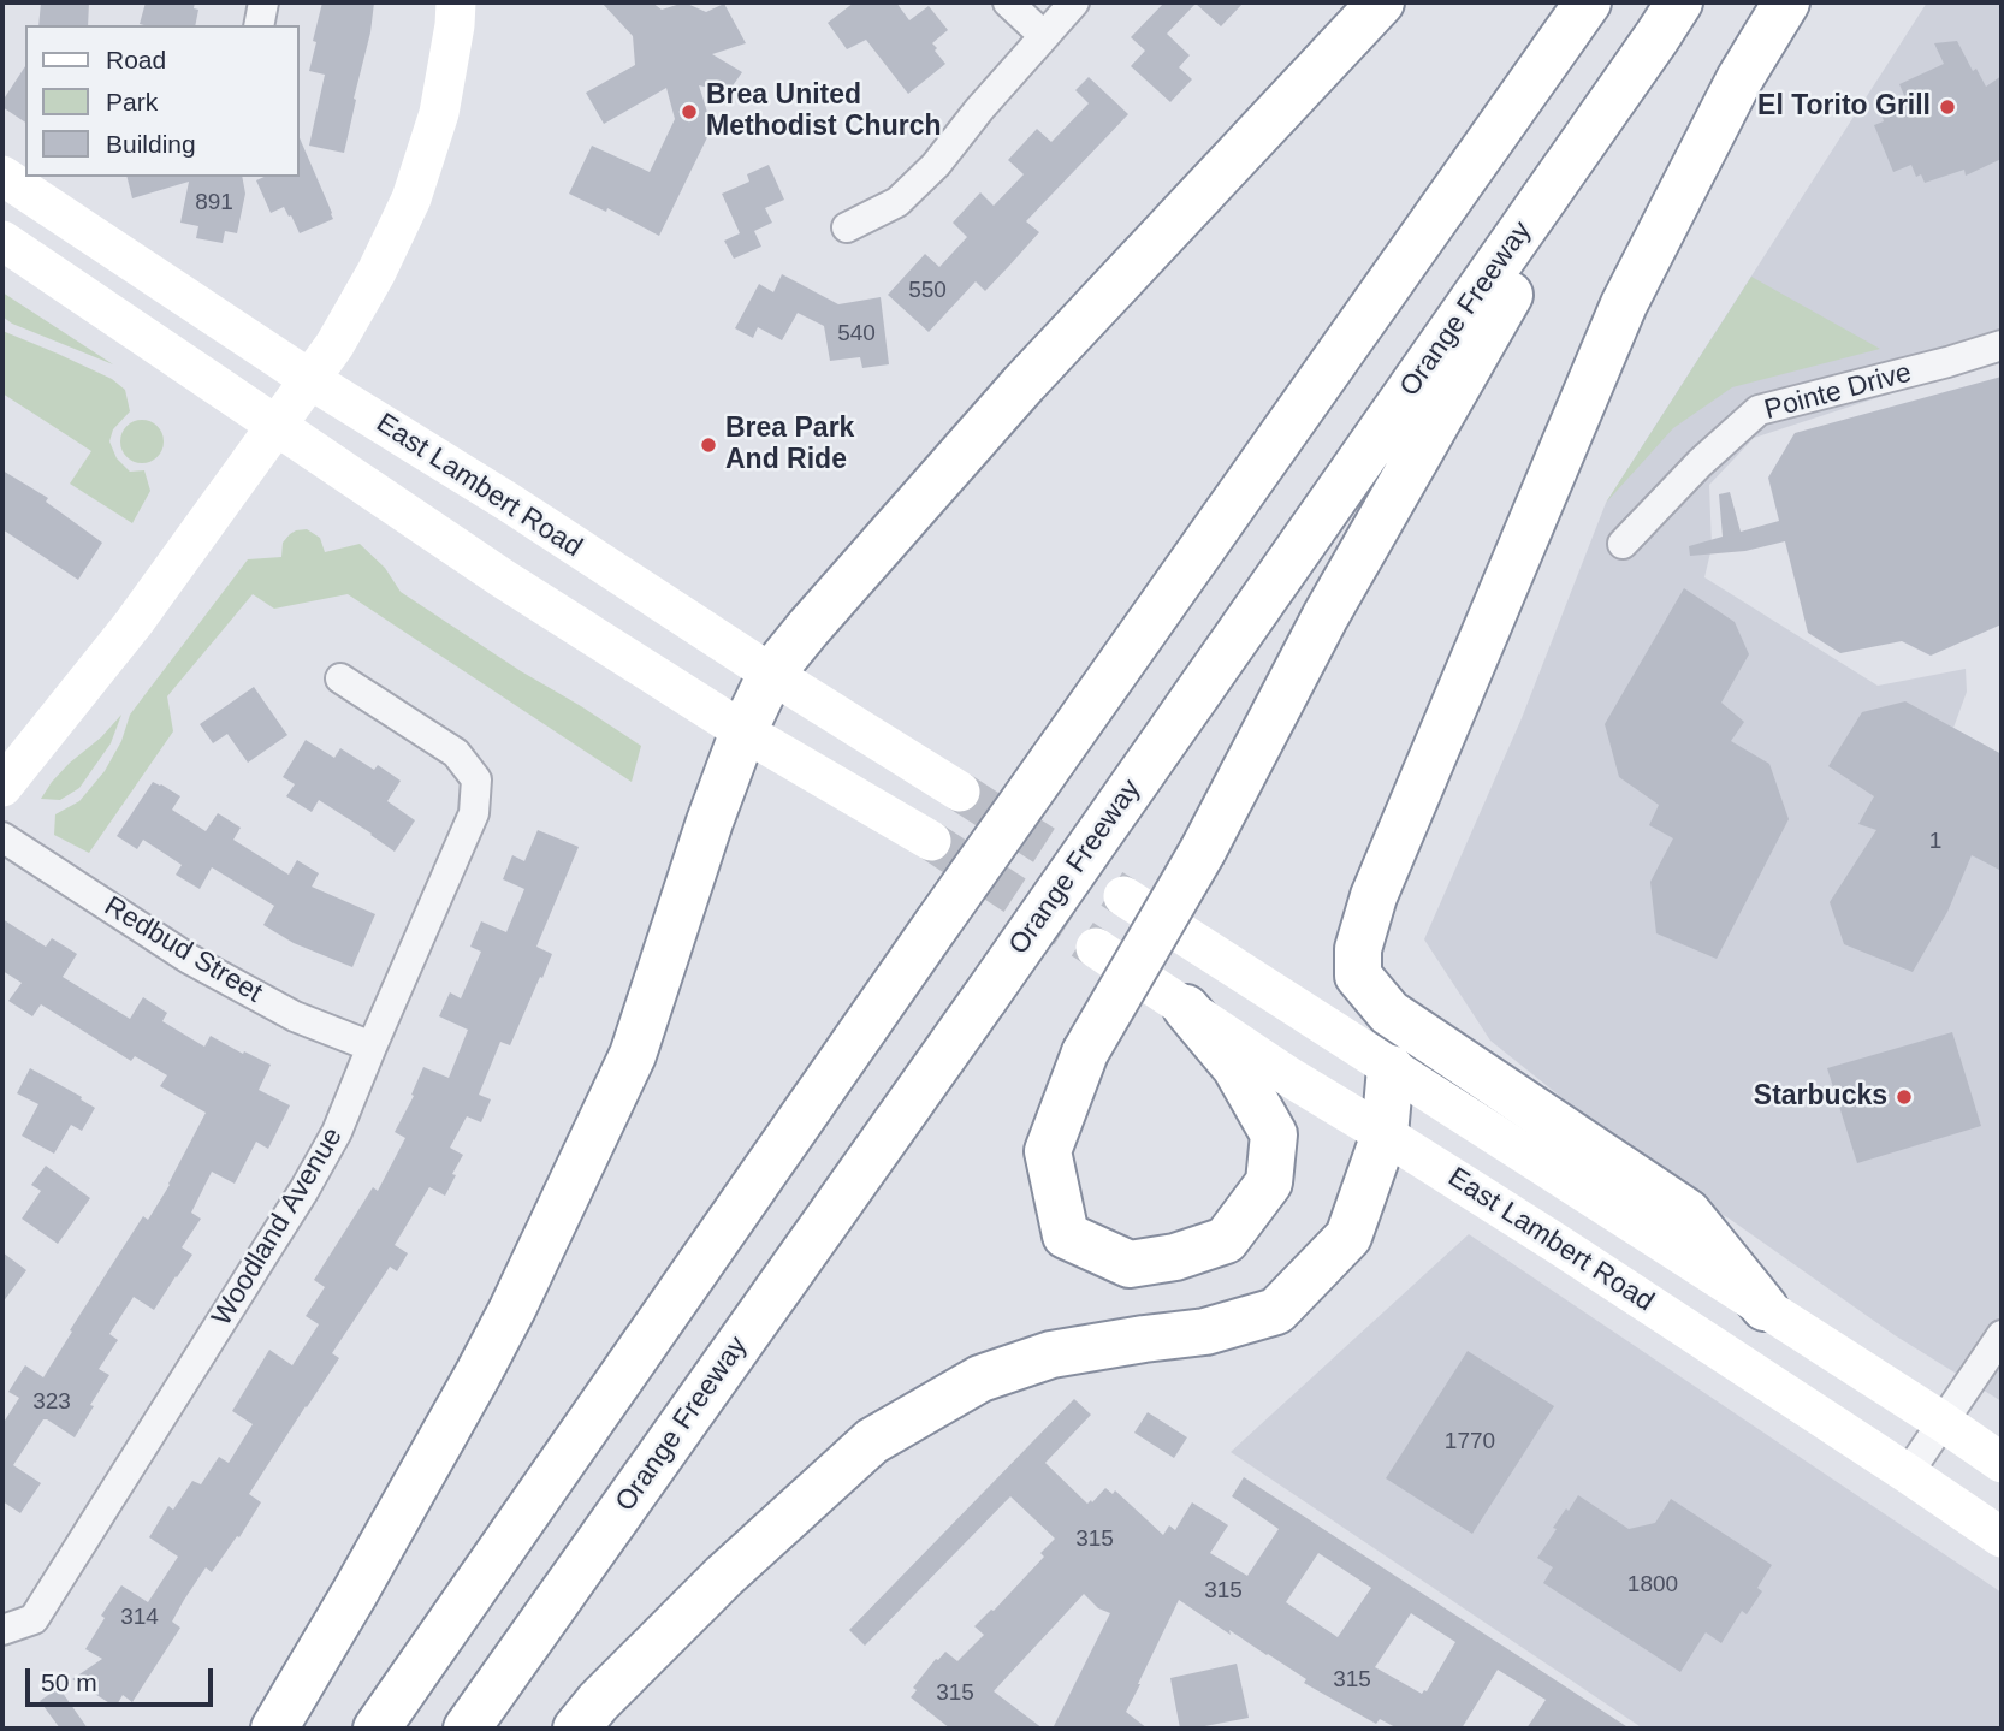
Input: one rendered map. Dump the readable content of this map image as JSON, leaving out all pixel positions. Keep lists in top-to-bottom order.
{
  "streets": {
    "highway": ["Orange Freeway"],
    "main road": ["East Lambert Road"],
    "street": ["Pointe Drive", "Redbud Street", "Woodland Avenue"]
  },
  "crossings": [
    ["Redbud Street", "Woodland Avenue"]
  ],
  "places": [
    "El Torito Grill",
    "Brea United Methodist Church",
    "Brea Park And Ride",
    "Starbucks"
  ],
  "house_numbers": [
    "891",
    "550",
    "540",
    "1",
    "323",
    "1770",
    "315",
    "1800",
    "315",
    "314",
    "315",
    "315"
  ],
  "legend": ["Road", "Park", "Building"],
  "scale_bar": "50 m"
}
